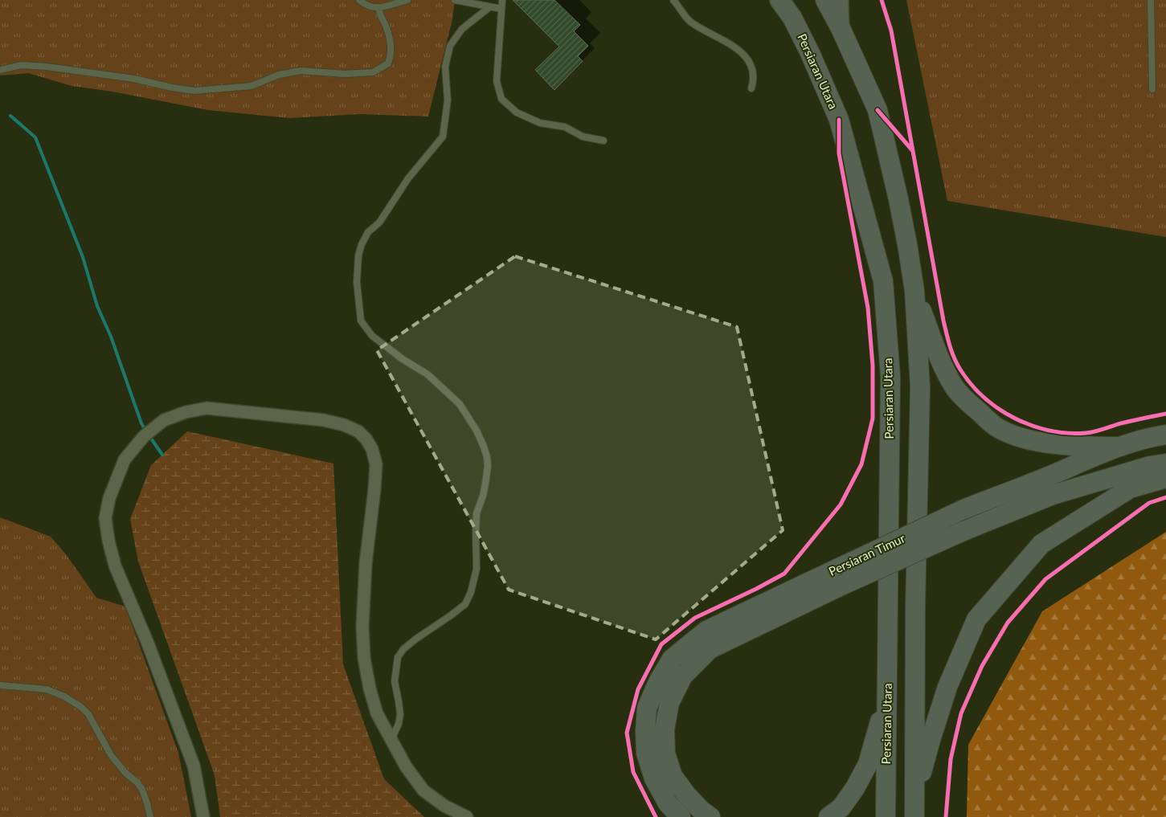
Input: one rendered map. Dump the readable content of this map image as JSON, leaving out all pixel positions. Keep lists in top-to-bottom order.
{
  "streets": {
    "main road": ["Persiaran Utara", "Persiaran Timur"]
  }
}
